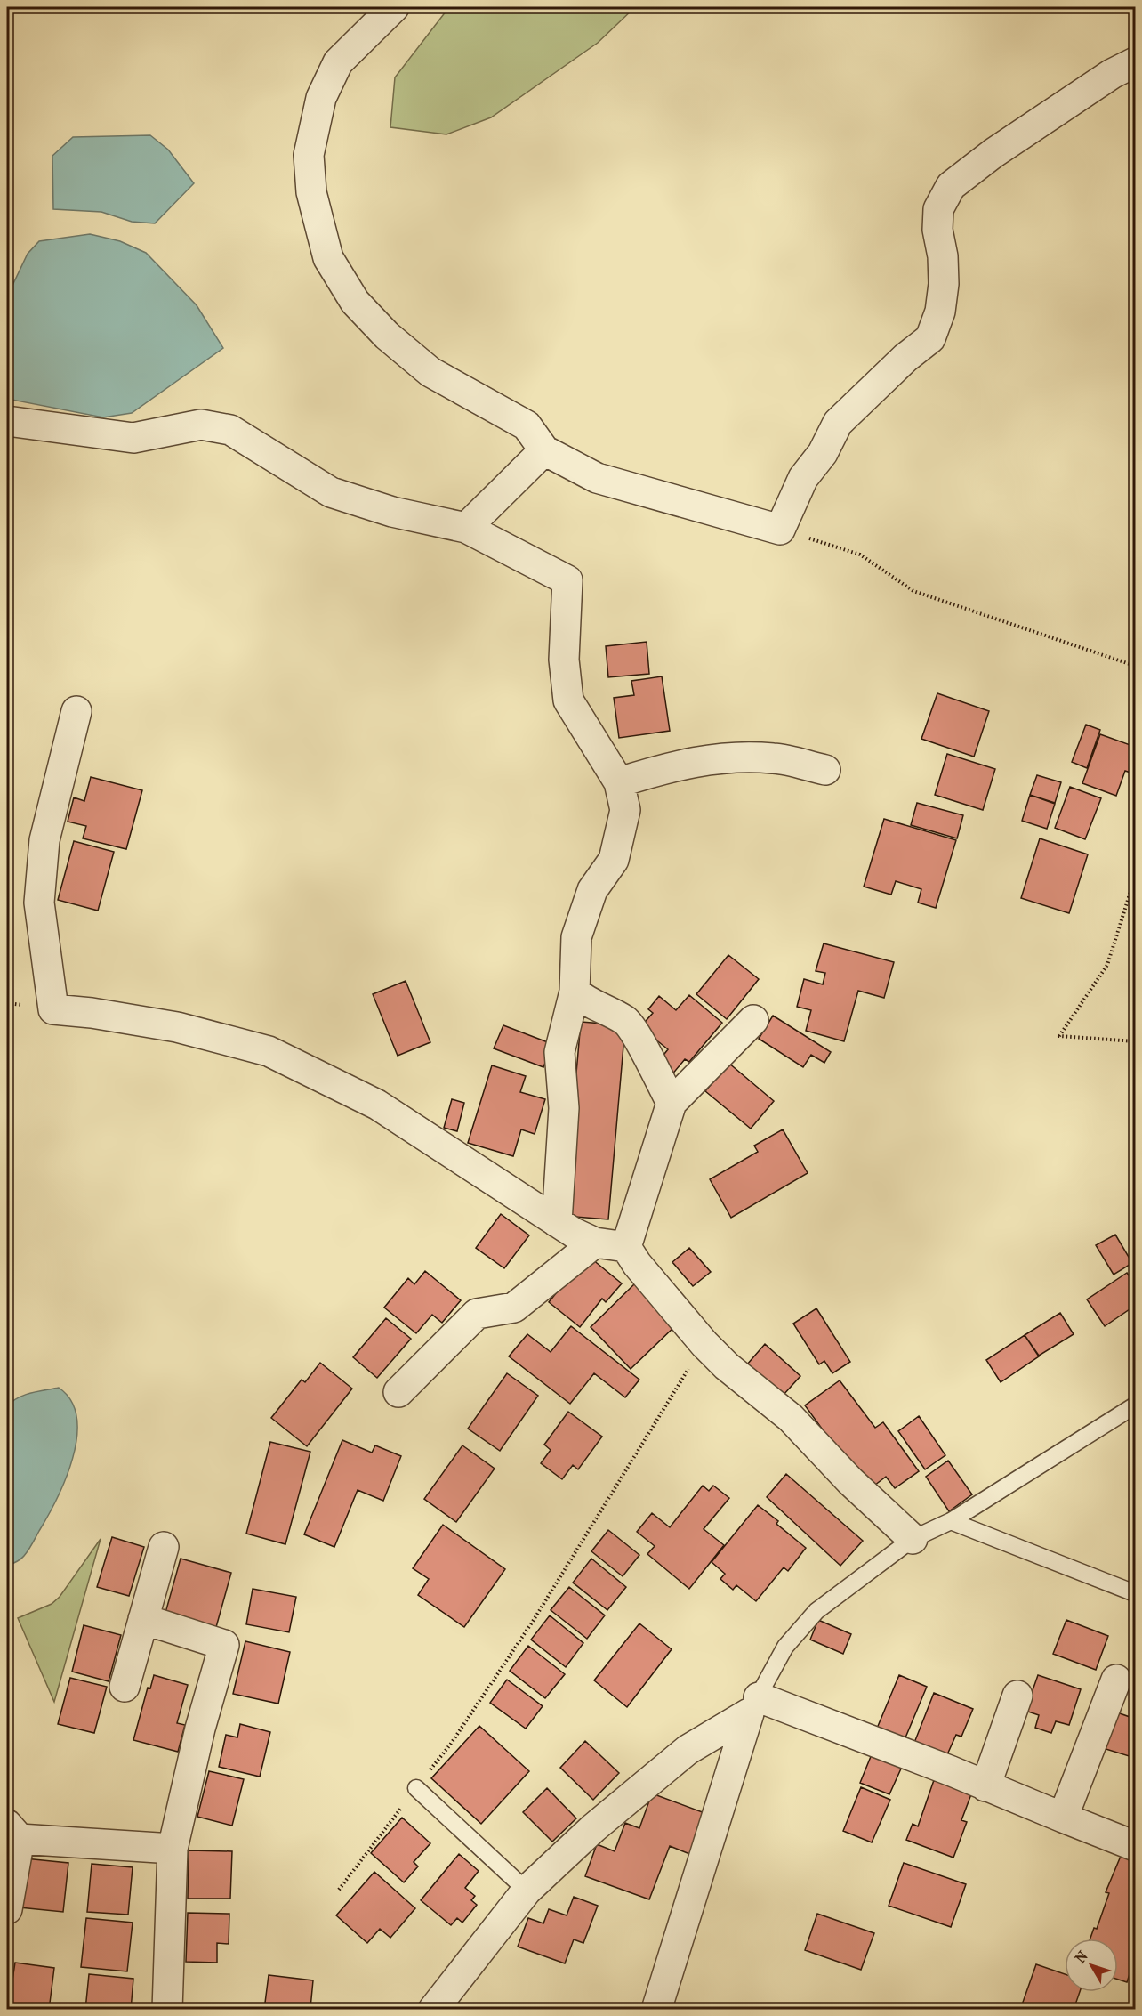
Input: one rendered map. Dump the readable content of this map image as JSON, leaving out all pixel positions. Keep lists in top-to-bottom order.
{
  "north": "top left"
}
